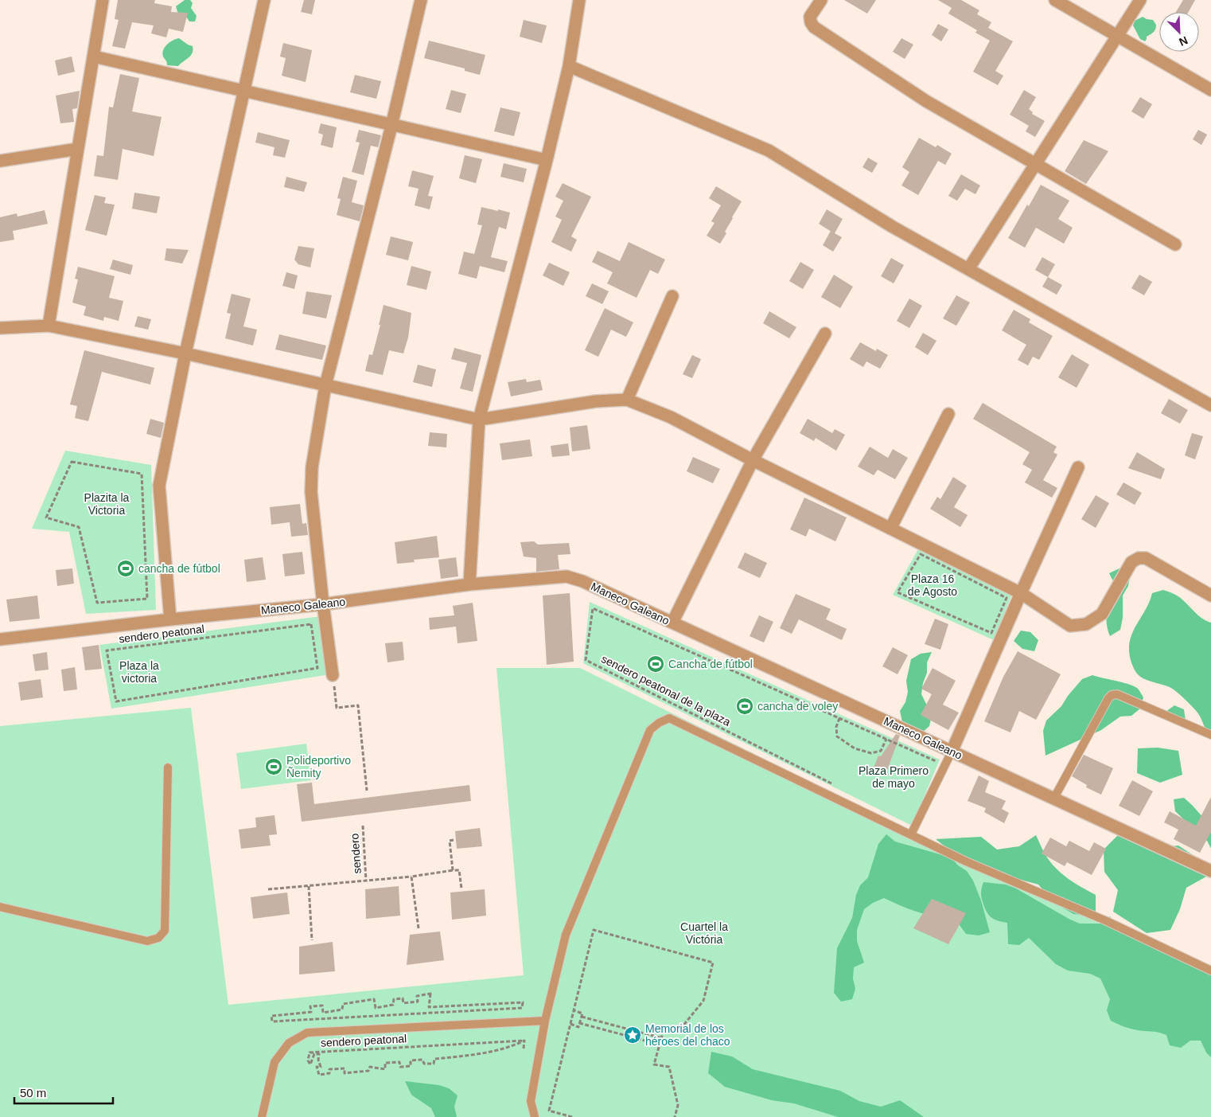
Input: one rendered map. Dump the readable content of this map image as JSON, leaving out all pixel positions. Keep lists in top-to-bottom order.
{
  "streets": {
    "street": ["Maneco Galeano"],
    "path": ["sendero peatonal", "sendero peatonal de la plaza", "sendero"]
  },
  "parks": [
    "Plazita la Victoria",
    "Plaza 16 de Agosto",
    "Plaza la victoria",
    "Plaza Primero de mayo",
    "Cuartel la Victória"
  ],
  "places": {
    "sports": [
      "cancha de fútbol",
      "Cancha de fútbol",
      "cancha de voley",
      "Polideportivo Ñemity"
    ],
    "place": ["Memorial de los héroes del chaco"]
  },
  "scale_bar": "50 m",
  "north": "bottom right"
}
